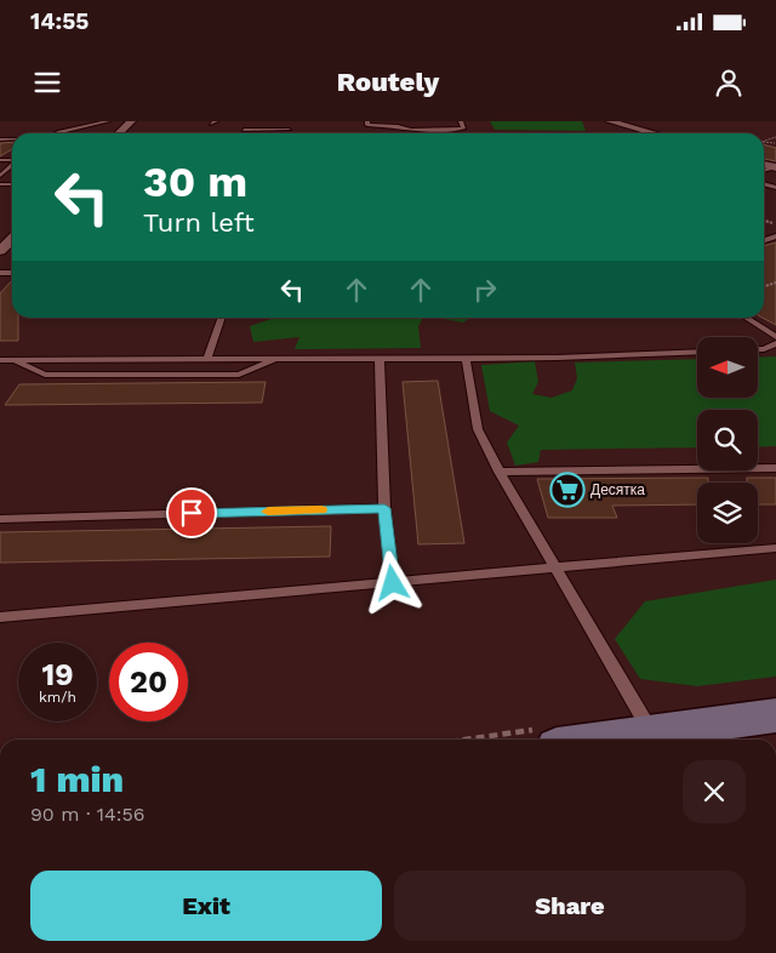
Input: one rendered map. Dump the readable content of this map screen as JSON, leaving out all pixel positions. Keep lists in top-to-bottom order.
{
  "places": {
    "supermarket": ["Десятка"]
  },
  "north": "left",
  "page": {
    "status": "14:55",
    "header": "Routely",
    "turn": ["30 m", "Turn left"],
    "speed": "19 km/h",
    "limit": "20",
    "heading": ["1 min", "90 m · 14:56"],
    "buttons": ["Exit", "Share"]
  }
}
